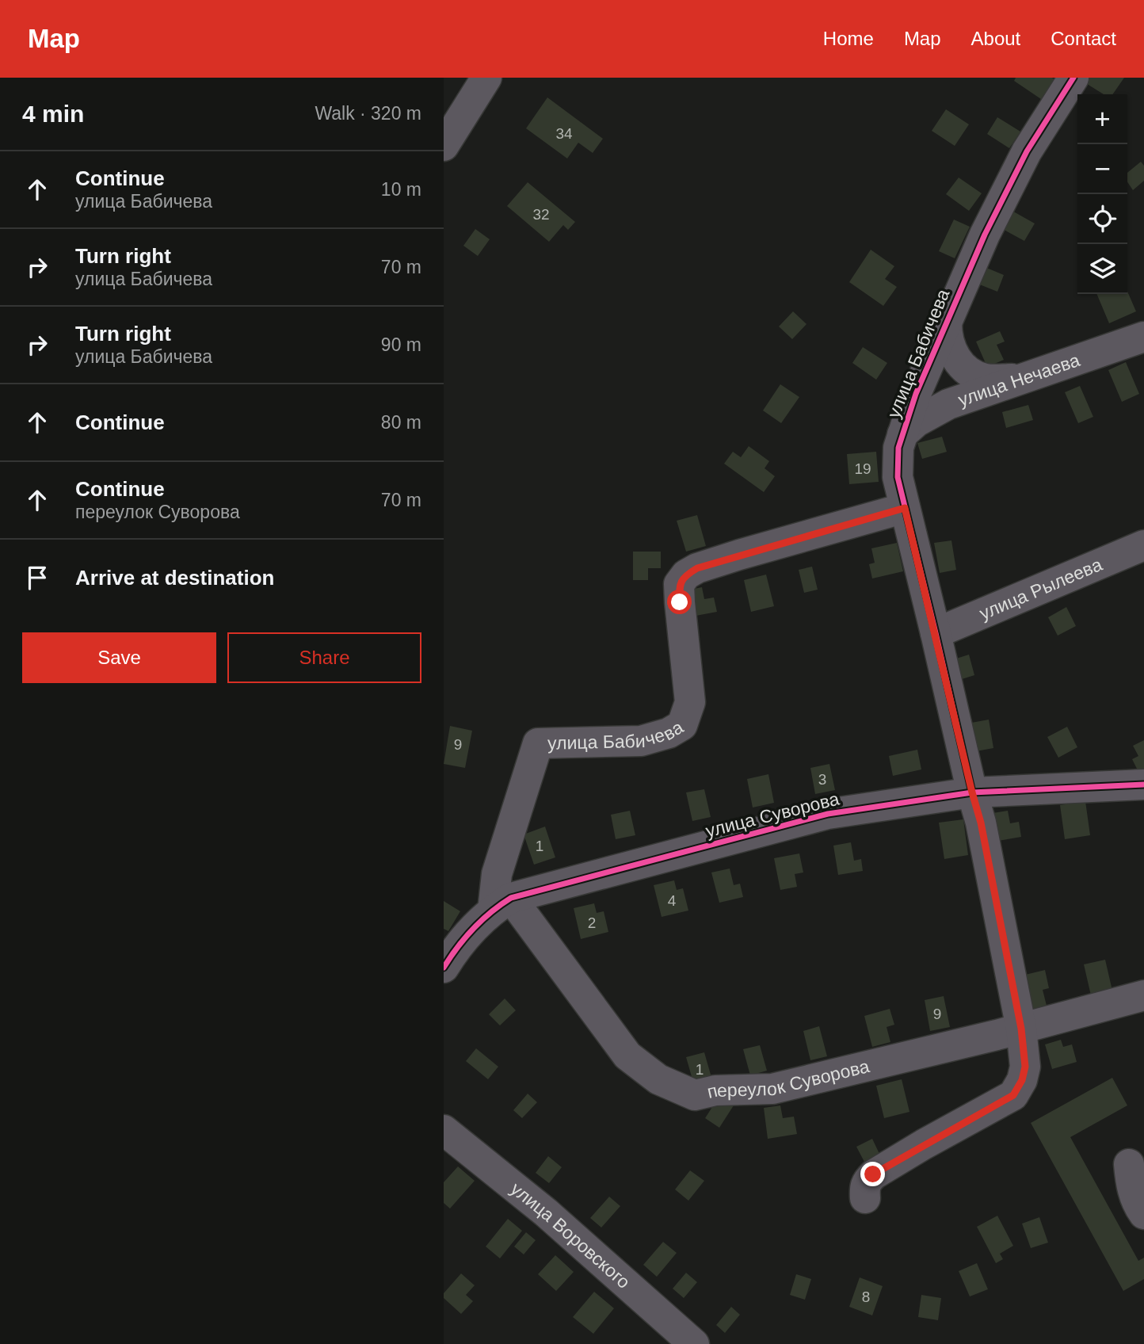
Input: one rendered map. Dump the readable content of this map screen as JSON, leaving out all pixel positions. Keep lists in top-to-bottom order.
{
  "streets": {
    "street": [
      "улица Бабичева",
      "улица Нечаева",
      "улица Рылеева",
      "улица Суворова",
      "переулок Суворова",
      "улица Воровского"
    ]
  },
  "crossings": [
    ["улица Бабичева", "улица Нечаева"],
    ["улица Бабичева", "улица Рылеева"],
    ["улица Бабичева", "улица Суворова"],
    ["улица Бабичева", "переулок Суворова"],
    ["улица Суворова", "переулок Суворова"]
  ],
  "house_numbers": [
    "34",
    "32",
    "19",
    "9",
    "3",
    "1",
    "4",
    "2",
    "9",
    "1",
    "8"
  ],
  "page": {
    "header": "Map",
    "nav": [
      "Home",
      "Map",
      "About",
      "Contact"
    ],
    "heading": ["4 min", "Walk · 320 m"],
    "map_buttons": ["+", "−"],
    "list": [
      ["Continue", "улица Бабичева", "10 m"],
      ["Turn right", "улица Бабичева", "70 m"],
      ["Turn right", "улица Бабичева", "90 m"],
      ["Continue", "80 m"],
      ["Continue", "переулок Суворова", "70 m"],
      "Arrive at destination"
    ],
    "buttons": ["Save", "Share"]
  }
}
